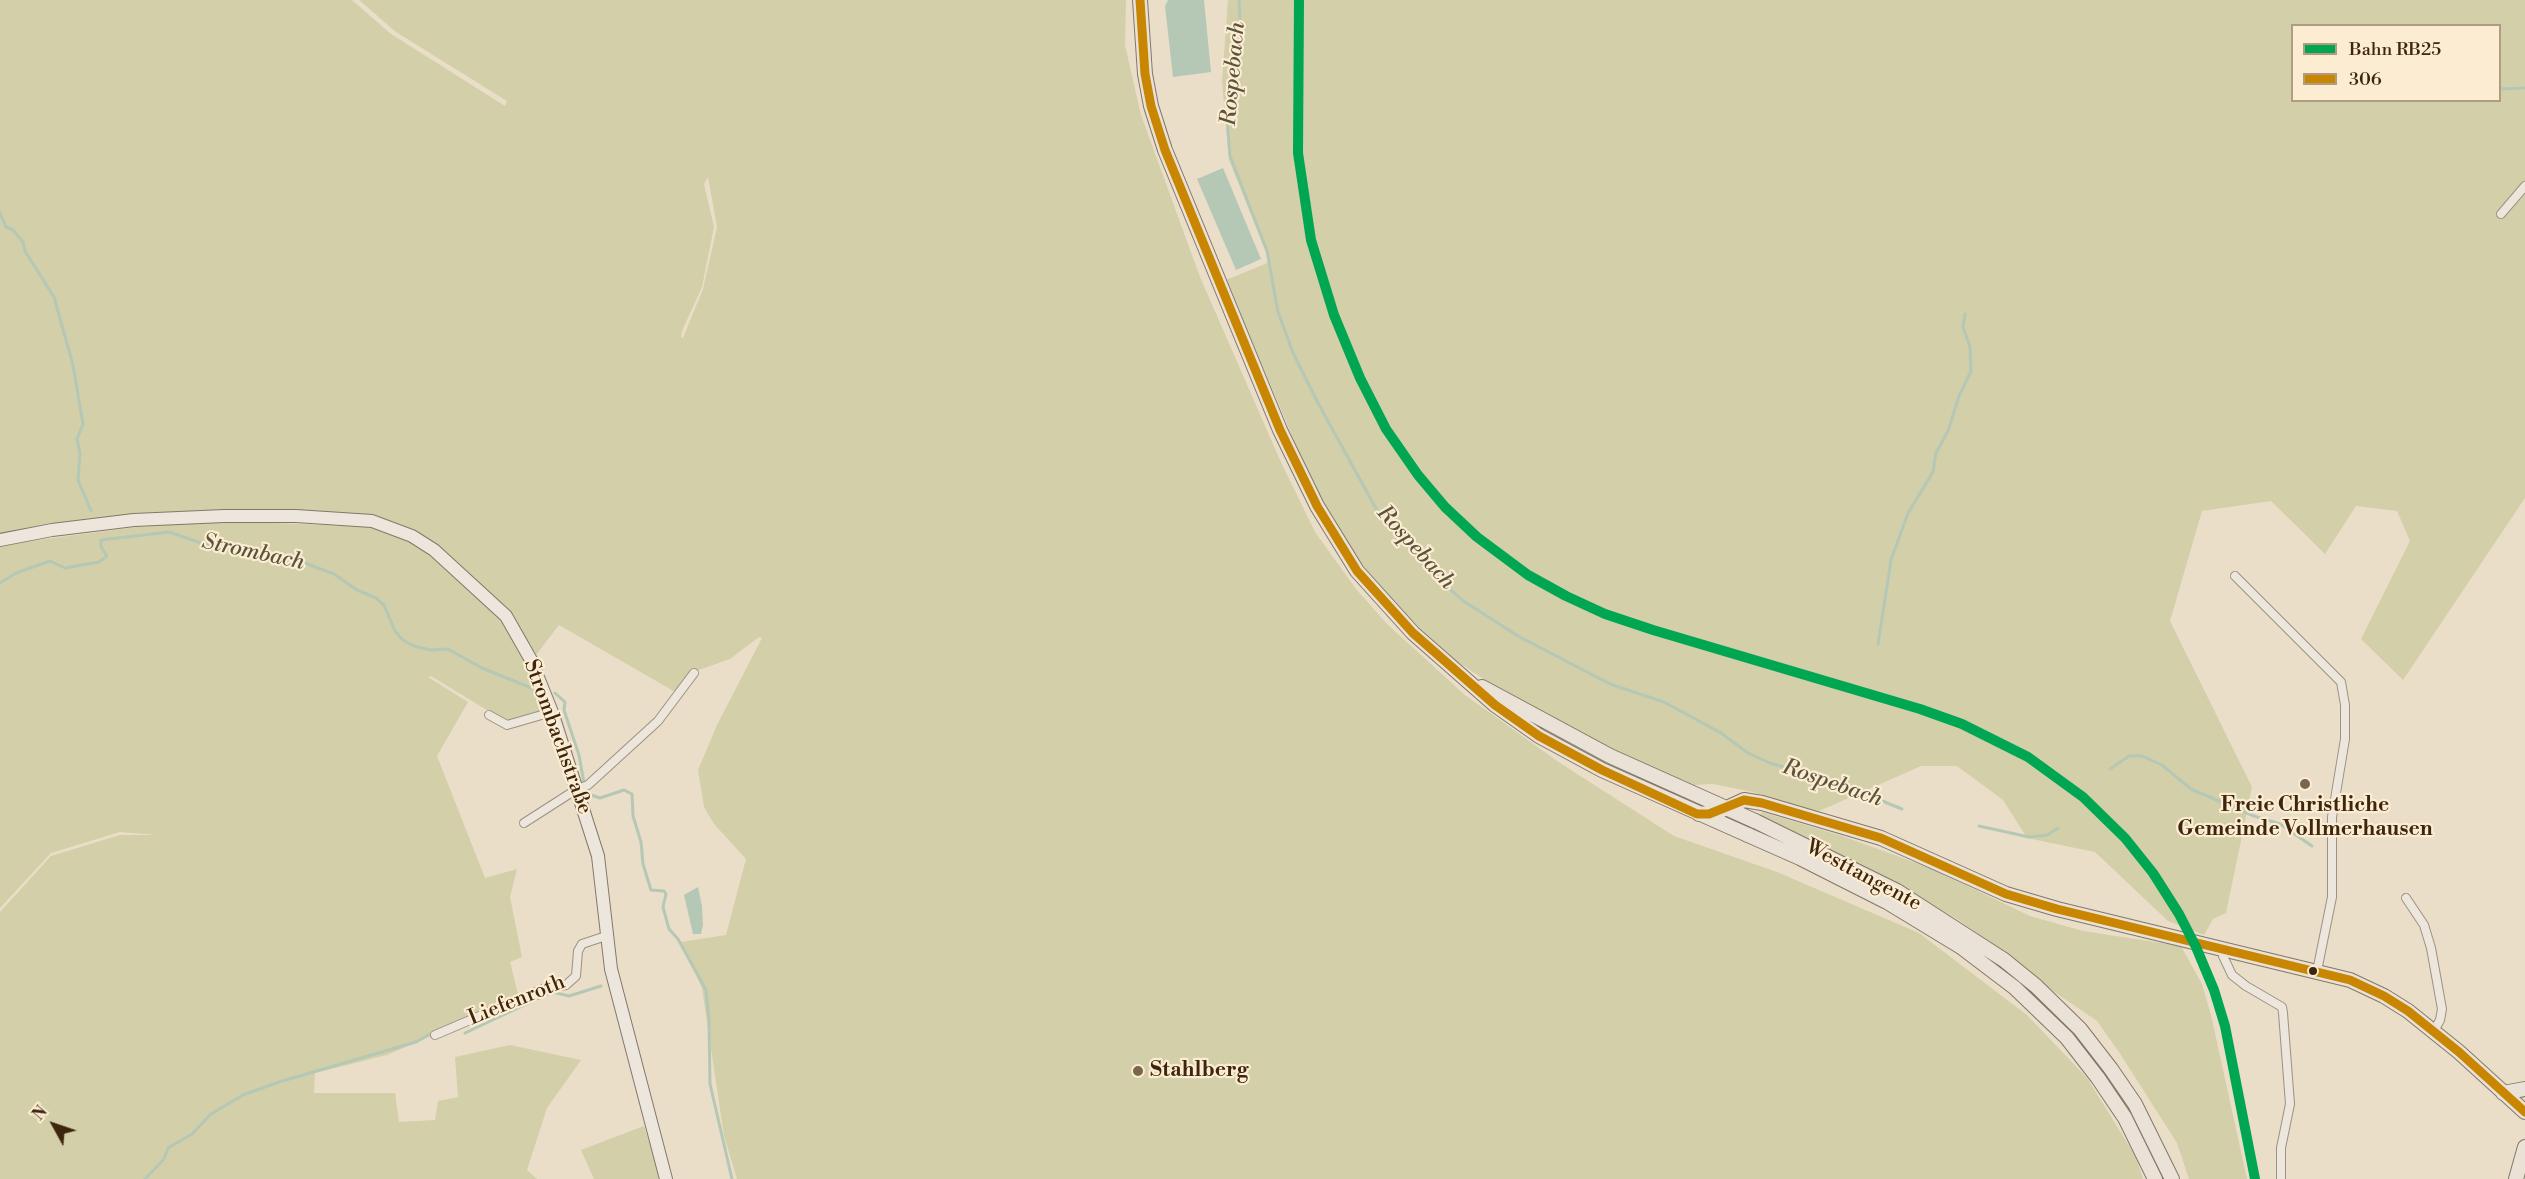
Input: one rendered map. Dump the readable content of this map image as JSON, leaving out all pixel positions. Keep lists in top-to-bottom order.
{
  "streets": {
    "main road": ["Strombachstraße", "Westtangente"],
    "street": ["Liefenroth"]
  },
  "crossings": [
    ["Strombachstraße", "Liefenroth"]
  ],
  "water": ["Rospebach", "Strombach"],
  "places": ["Freie Christliche Gemeinde Vollmerhausen", "Stahlberg"],
  "lines": ["rail line RB25", "transit line 306"],
  "legend": ["Bahn RB25", "306"],
  "north": "top left"
}
